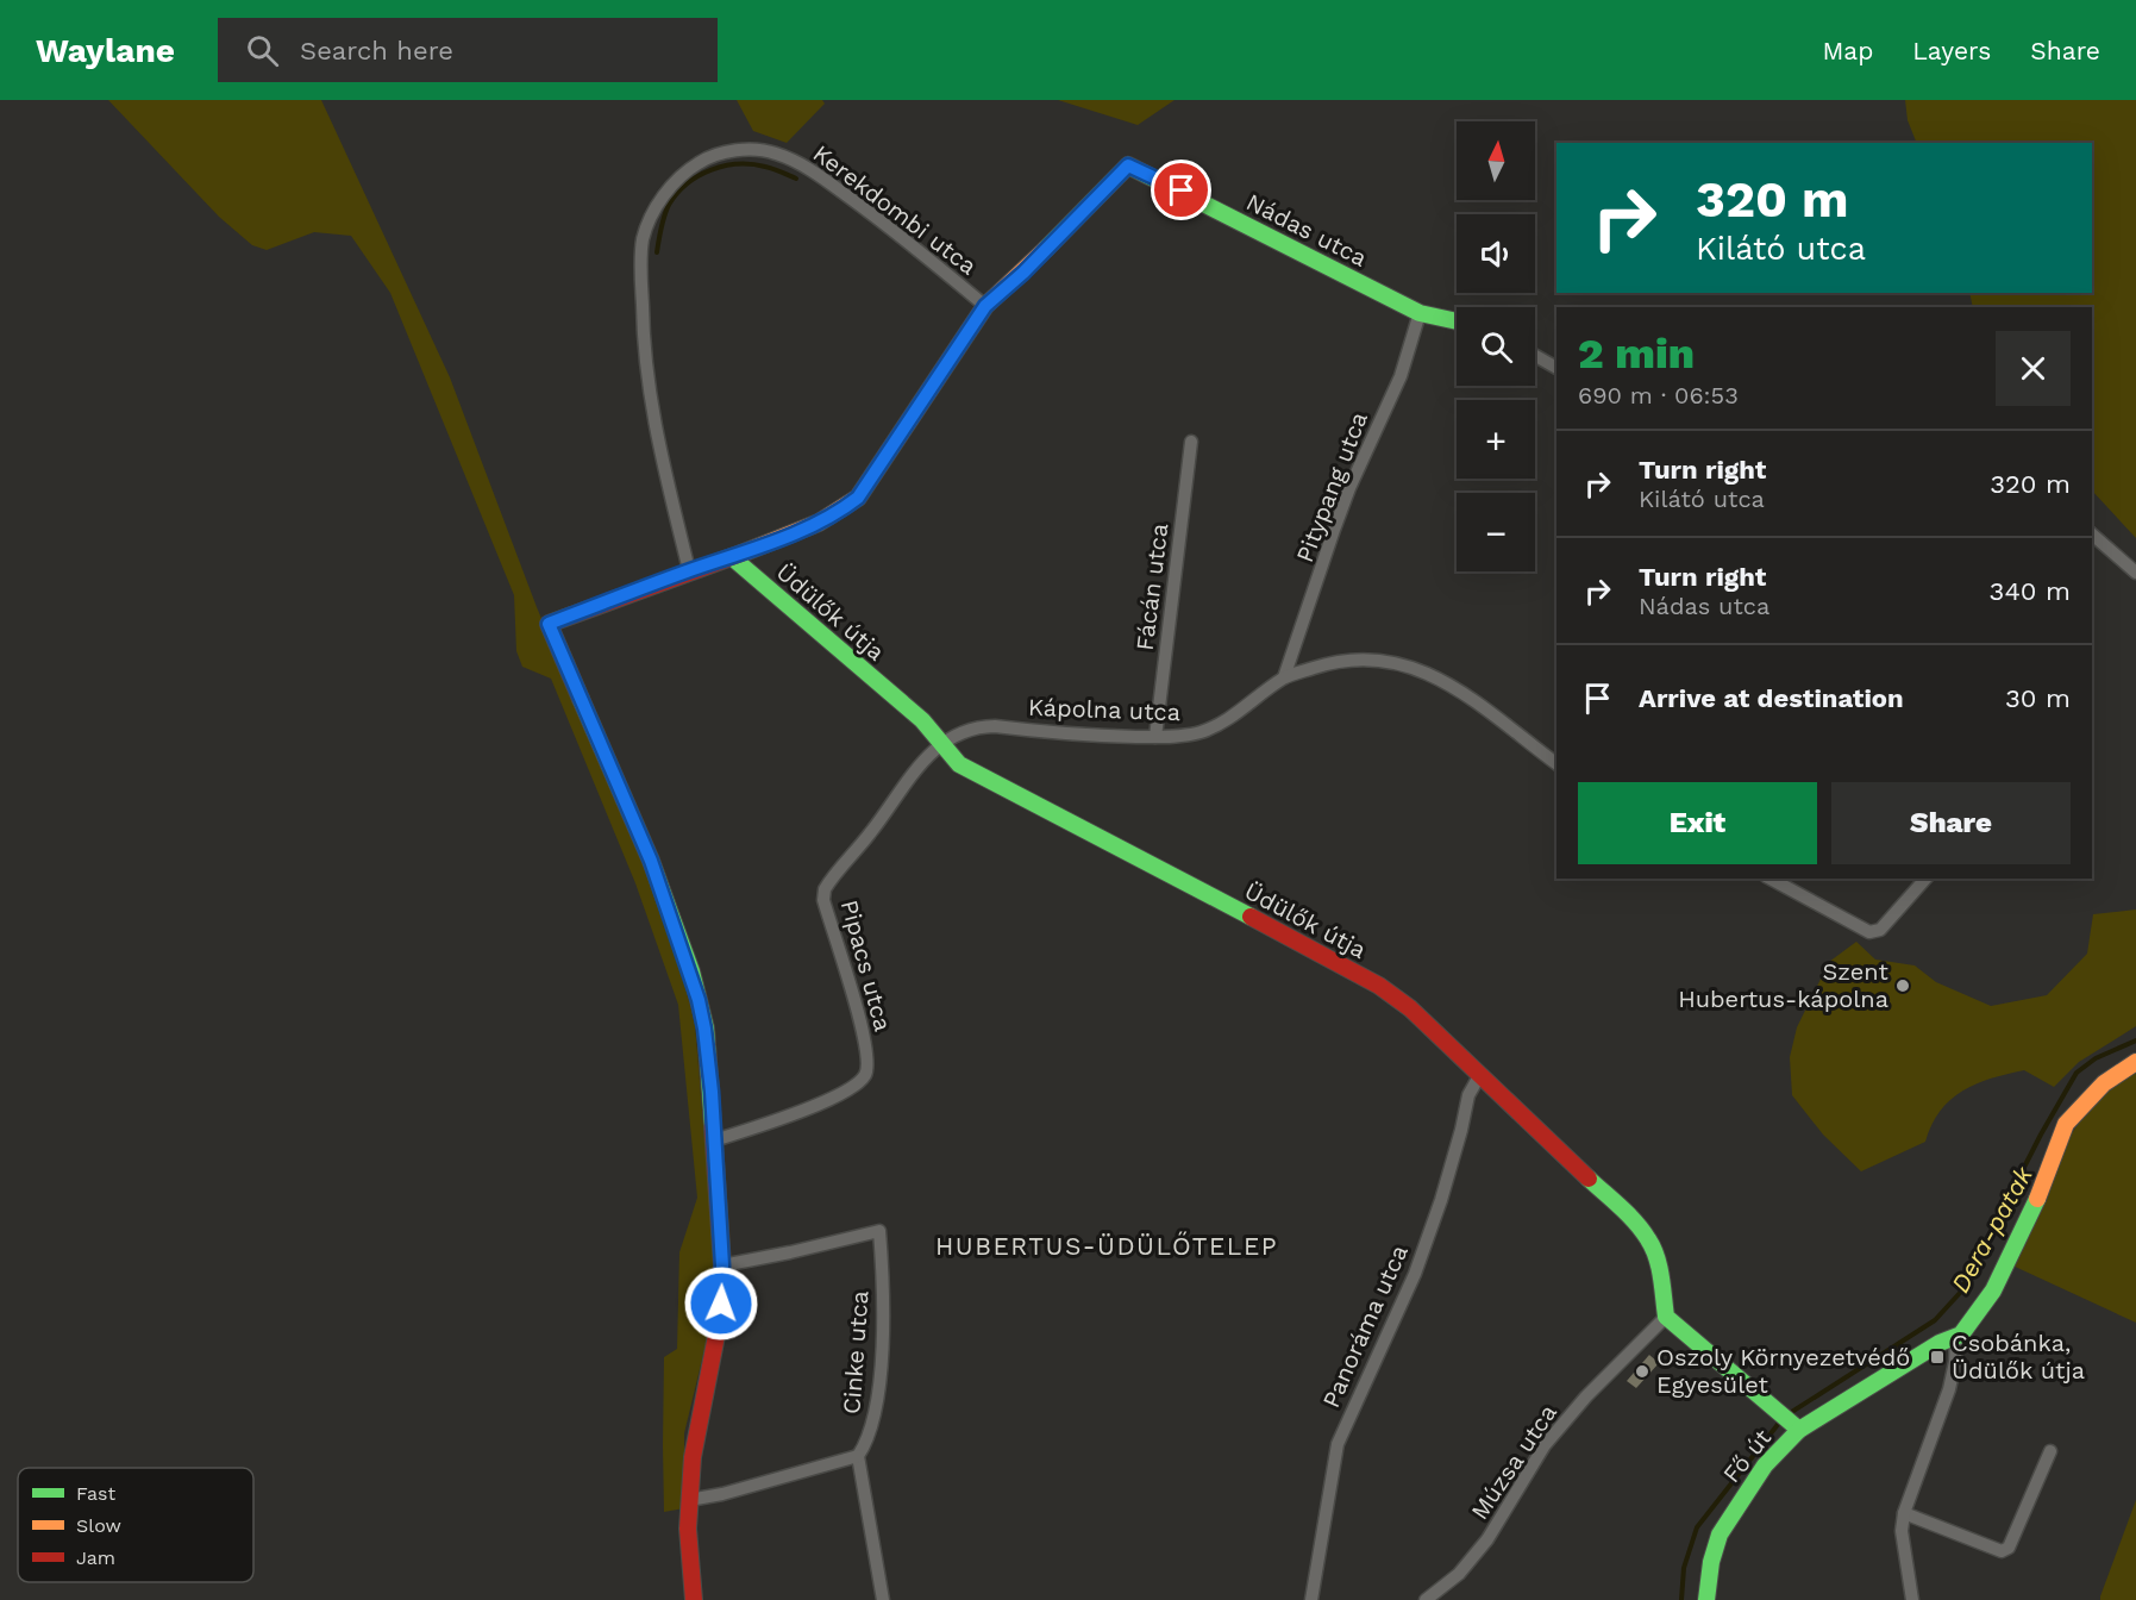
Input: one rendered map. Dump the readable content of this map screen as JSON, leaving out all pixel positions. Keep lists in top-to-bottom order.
{
  "streets": {
    "street": [
      "Kerekdombi utca",
      "Nádas utca",
      "Pitypang utca",
      "Fácán utca",
      "Üdülők útja",
      "Kápolna utca",
      "Pipacs utca",
      "Panoráma utca",
      "Cinke utca",
      "Fő út",
      "Múzsa utca"
    ]
  },
  "crossings": [
    ["Kerekdombi utca", "Nádas utca"],
    ["Nádas utca", "Pitypang utca"],
    ["Pitypang utca", "Kápolna utca"],
    ["Fácán utca", "Kápolna utca"],
    ["Üdülők útja", "Kápolna utca"],
    ["Üdülők útja", "Pipacs utca"],
    ["Üdülők útja", "Panoráma utca"],
    ["Üdülők útja", "Múzsa utca"],
    ["Kápolna utca", "Pipacs utca"]
  ],
  "districts": ["HUBERTUS-ÜDÜLŐTELEP"],
  "water": ["Dera-patak"],
  "places": {
    "other": ["Szent Hubertus-kápolna", "Oszoly Környezetvédő Egyesület"],
    "transit": ["Csobánka, Üdülők útja"]
  },
  "legend": ["Fast", "Slow", "Jam"],
  "north": "top",
  "page": {
    "header": "Waylane",
    "search": "Search here",
    "nav": ["Map", "Layers", "Share"],
    "map_buttons": ["+", "−"],
    "turn": ["320 m", "Kilátó utca"],
    "heading": ["2 min", "690 m · 06:53"],
    "list": [
      {
        "name": "Turn right",
        "note": "Kilátó utca",
        "value": "320 m"
      },
      {
        "name": "Turn right",
        "note": "Nádas utca",
        "value": "340 m"
      },
      {
        "name": "Arrive at destination",
        "value": "30 m"
      }
    ],
    "buttons": ["Exit", "Share"]
  }
}
